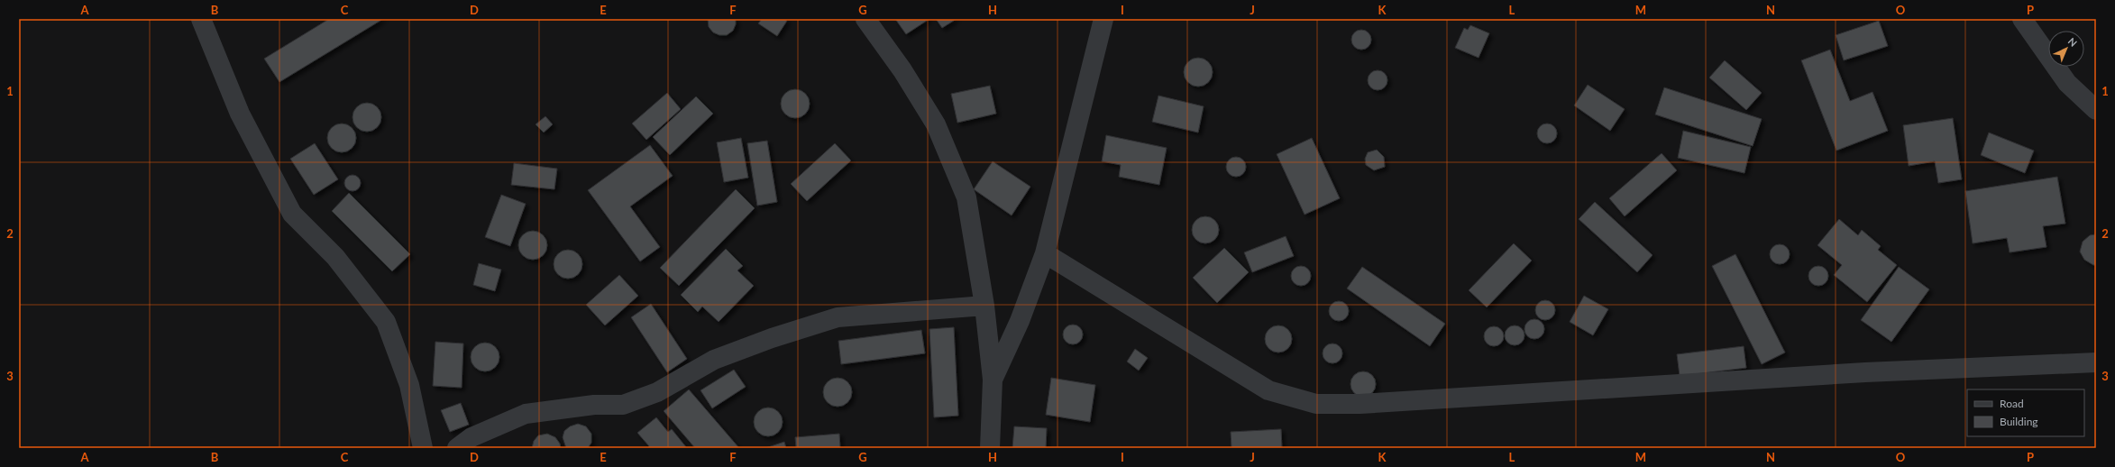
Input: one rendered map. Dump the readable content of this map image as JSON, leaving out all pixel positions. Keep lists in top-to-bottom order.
{
  "legend": ["Road", "Building"],
  "north": "top right",
  "grid": {
    "columns": [
      "A",
      "B",
      "C",
      "D",
      "E",
      "F",
      "G",
      "H",
      "I",
      "J",
      "K",
      "L",
      "M",
      "N",
      "O",
      "P"
    ],
    "rows": ["1", "2", "3"]
  }
}
